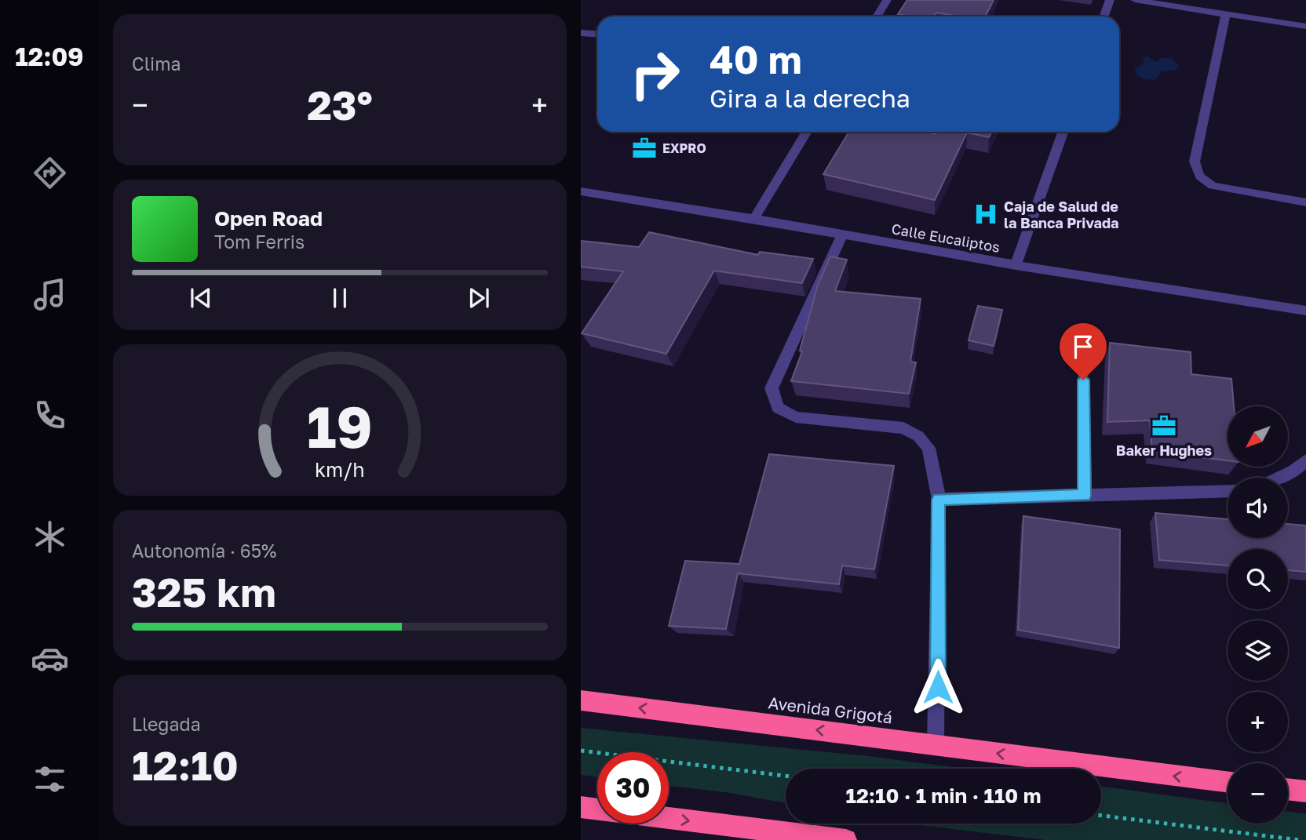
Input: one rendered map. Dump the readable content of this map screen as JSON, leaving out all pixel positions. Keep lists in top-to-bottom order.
{
  "streets": {
    "highway": ["Avenida Grigotá"],
    "street": ["Calle Eucaliptos"]
  },
  "one_way": ["Avenida Grigotá"],
  "places": {
    "office": ["EXPRO", "Baker Hughes"],
    "hospital": ["Caja de Salud de la Banca Privada"]
  },
  "north": "bottom left",
  "page": {
    "tabs": "12:09",
    "tile": [
      "Clima",
      ["Autonomía · 65%", "325 km"],
      ["Llegada", "12:10"]
    ],
    "turn": ["40 m", "Gira a la derecha"],
    "heat": ["−", "23°", "+"],
    "song": ["Open Road", "Tom Ferris"],
    "map_buttons": ["+", "−"],
    "limit": "30",
    "trip": "12:10 · 1 min · 110 m",
    "gauge": ["19", "km/h"]
  }
}
